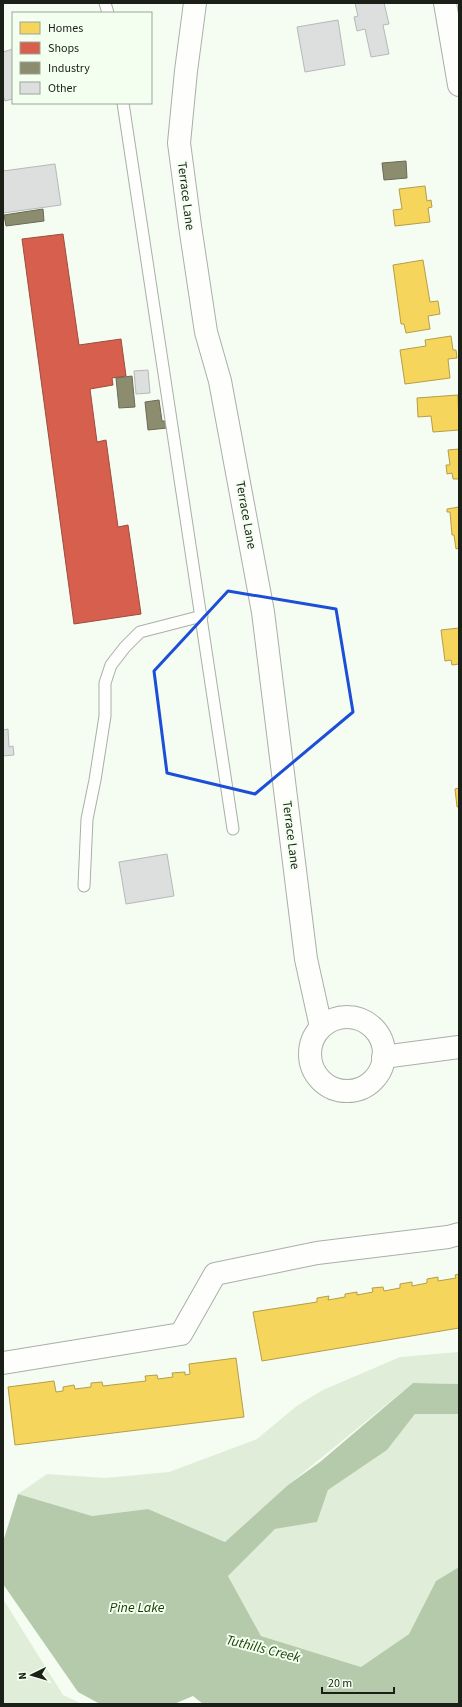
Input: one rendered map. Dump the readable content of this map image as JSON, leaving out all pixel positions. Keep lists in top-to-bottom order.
{
  "streets": {
    "street": ["Terrace Lane"]
  },
  "water": ["Pine Lake", "Tuthills Creek"],
  "legend": [
    "Homes",
    "Shops",
    "Industry",
    "Other"
  ],
  "scale_bar": "20 m",
  "north": "left"
}
